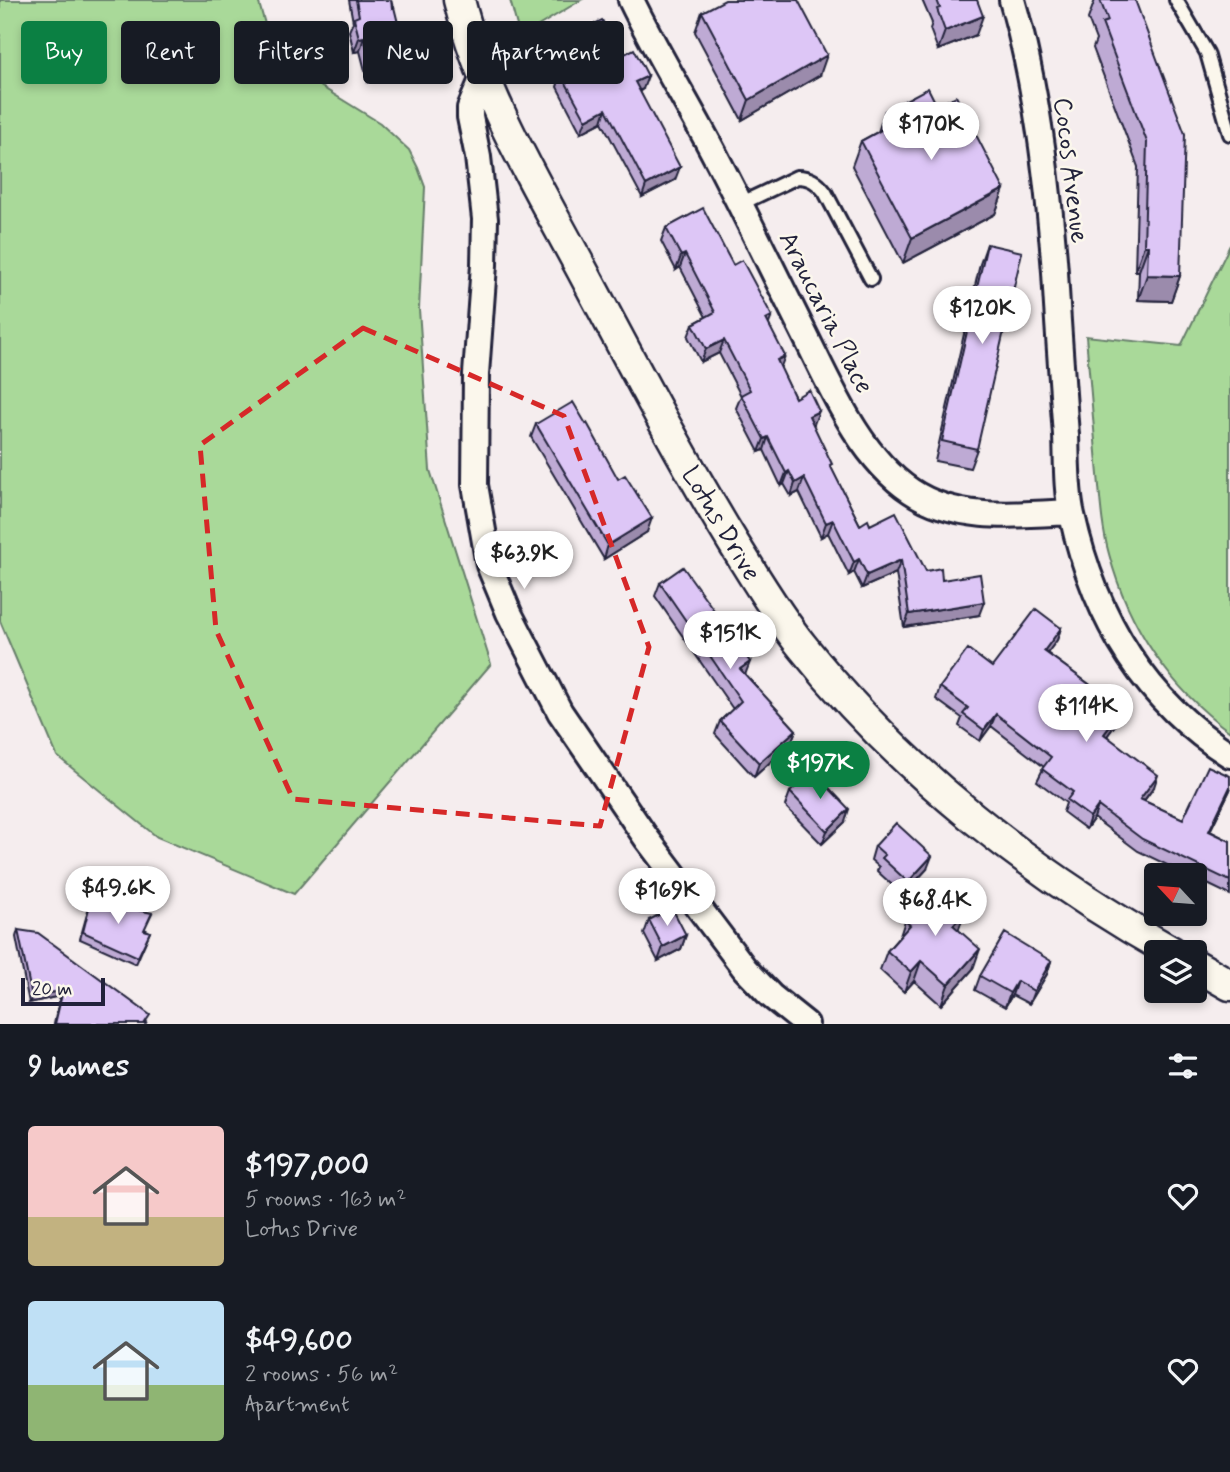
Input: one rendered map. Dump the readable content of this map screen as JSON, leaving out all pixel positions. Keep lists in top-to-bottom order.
{
  "streets": {
    "street": ["Cocos Avenue", "Araucaria Place", "Lotus Drive"]
  },
  "crossings": [
    ["Cocos Avenue", "Araucaria Place"]
  ],
  "scale_bar": "20 m",
  "north": "top left",
  "page": {
    "chip": [
      "Buy",
      "Rent",
      "Filters",
      "New",
      "Apartment"
    ],
    "price": [
      "$170K",
      "$120K",
      "$63.9K",
      "$151K",
      "$114K",
      "$197K",
      "$49.6K",
      "$169K",
      "$68.4K"
    ],
    "scale": "20 m",
    "heading": "9 homes",
    "list": [
      {
        "name": "$197,000",
        "note": "5 rooms · 163 m² · Lotus Drive"
      },
      {
        "name": "$49,600",
        "note": "2 rooms · 56 m² · Apartment"
      }
    ]
  }
}
